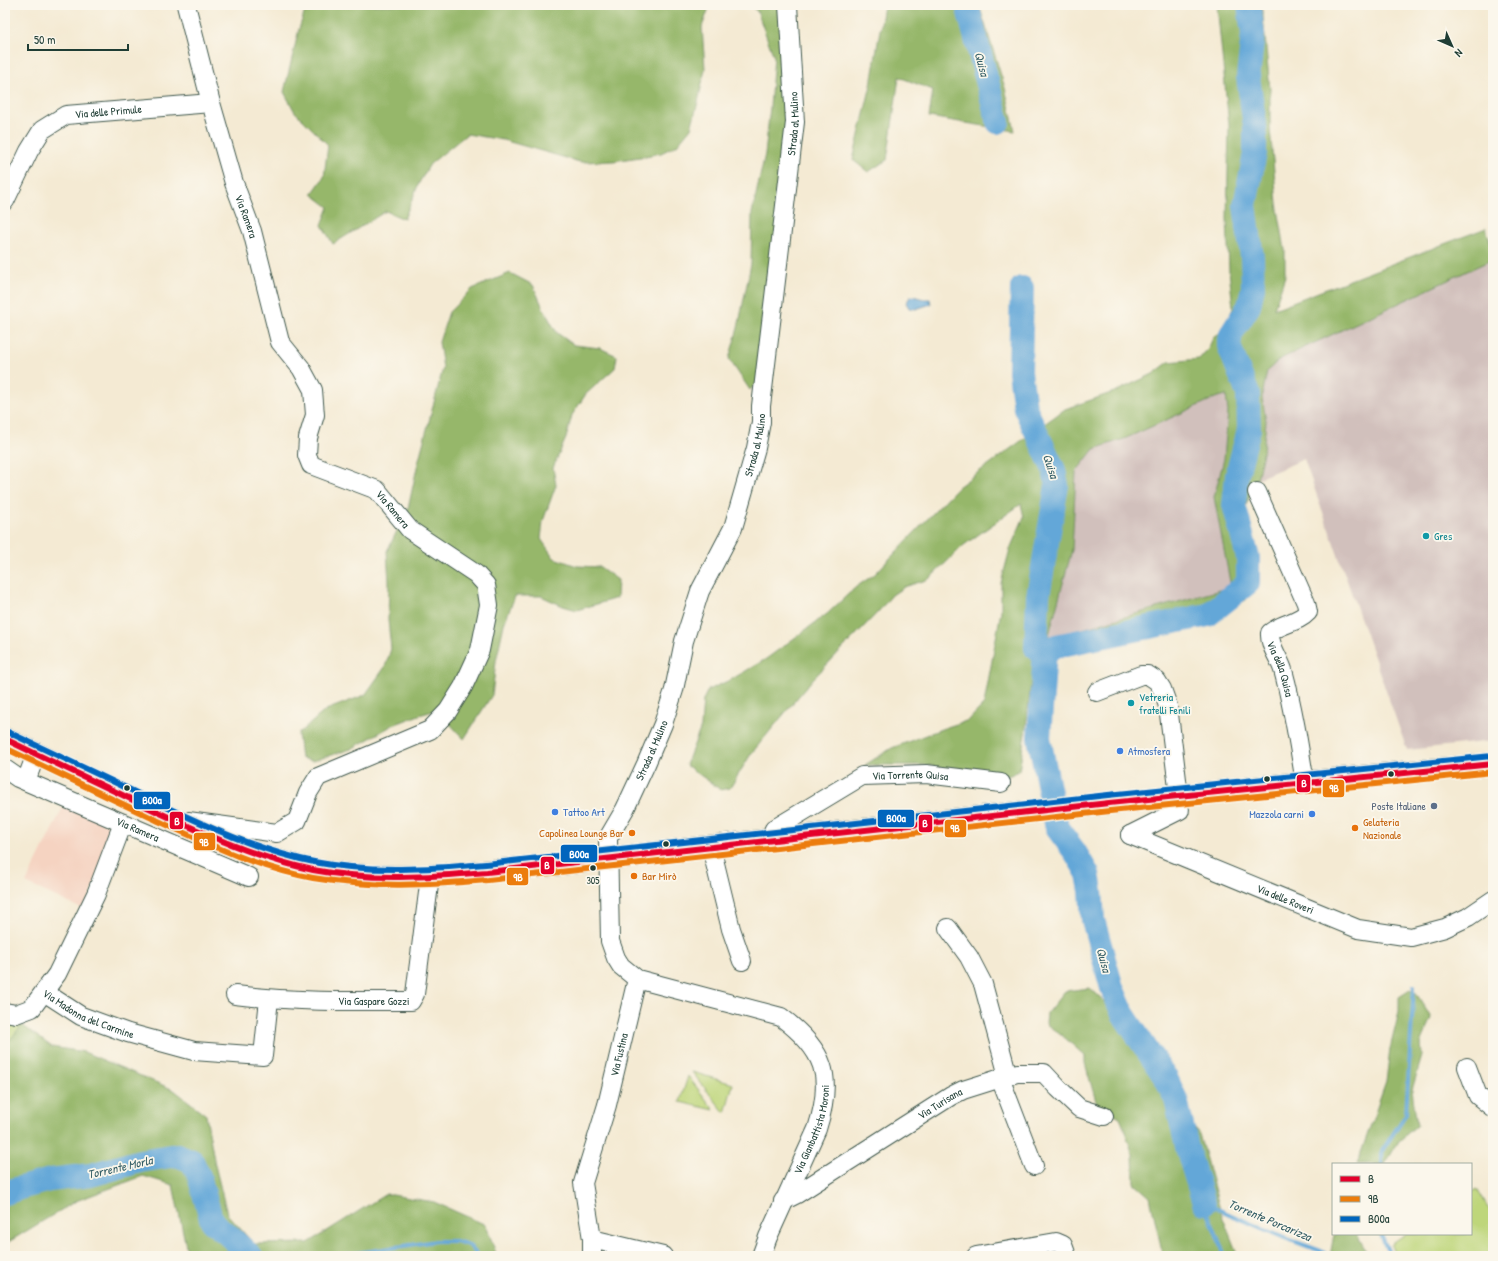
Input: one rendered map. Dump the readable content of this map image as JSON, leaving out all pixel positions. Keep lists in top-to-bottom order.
{
  "streets": {
    "main road": ["Via Ramera"],
    "street": [
      "Via delle Primule",
      "Strada al Mulino",
      "Via della Quisa",
      "Via Torrente Quisa",
      "Via delle Roveri",
      "Via Gaspare Gozzi",
      "Via Madonna del Carmine",
      "Via Fustina",
      "Via Turisana",
      "Via Gianbattista Moroni"
    ]
  },
  "crossings": [
    ["Via delle Primule", "Via Ramera"],
    ["Strada al Mulino", "Via Ramera"],
    ["Via Ramera", "Via della Quisa"],
    ["Via Ramera", "Via Torrente Quisa"],
    ["Via Ramera", "Via delle Roveri"],
    ["Via Ramera", "Via Gaspare Gozzi"],
    ["Via Ramera", "Via Madonna del Carmine"],
    ["Via Gaspare Gozzi", "Via Madonna del Carmine"],
    ["Via Fustina", "Via Gianbattista Moroni"],
    ["Via Turisana", "Via Gianbattista Moroni"]
  ],
  "water": ["Quisa", "Torrente Morla", "Torrente Porcarizza"],
  "places": [
    "Gres",
    "Vetreria fratelli Fenili",
    "Atmosfera",
    "Poste Italiane",
    "Tattoo Art",
    "Mazzola carni",
    "Gelateria Nazionale",
    "Capolinea Lounge Bar",
    "305",
    "Bar Mirò"
  ],
  "lines": ["transit line B00a", "transit line B", "transit line 9B"],
  "legend": ["B", "9B", "B00a"],
  "scale_bar": "50 m",
  "north": "bottom right"
}
